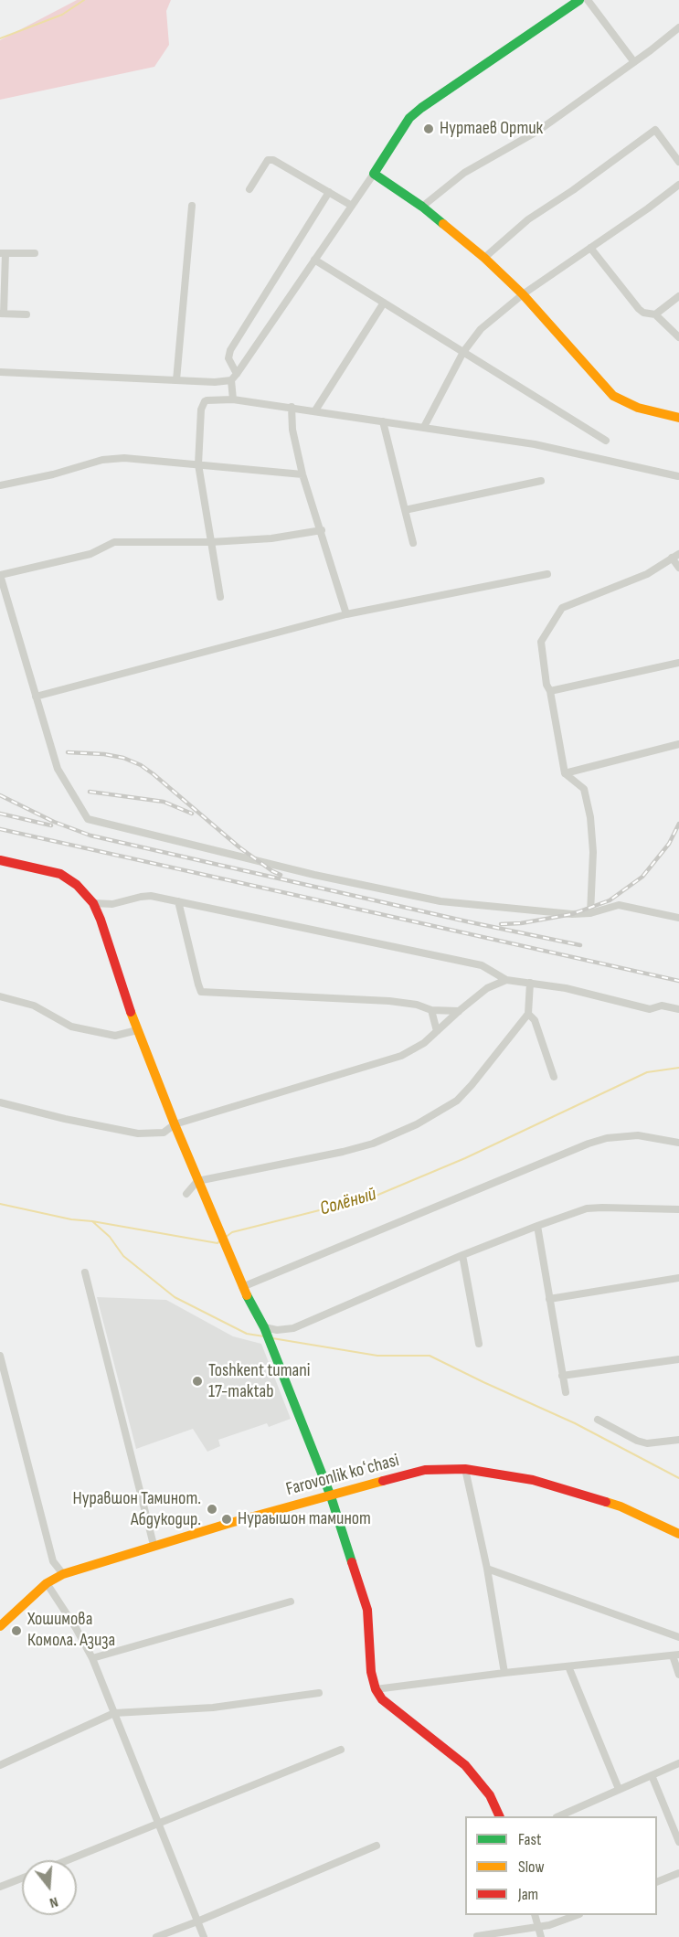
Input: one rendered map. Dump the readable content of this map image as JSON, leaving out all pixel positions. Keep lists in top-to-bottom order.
{
  "streets": {
    "street": ["Farovonlik koʻchasi"]
  },
  "water": ["Солёный"],
  "places": [
    "Нуртаев Ортик",
    "Toshkent tumani 17-maktab",
    "Нуравшон Таминот. Абдукодир.",
    "Нураышон таминот",
    "Хошимова Комола. Азиза"
  ],
  "legend": ["Fast", "Slow", "Jam"],
  "north": "bottom"
}
